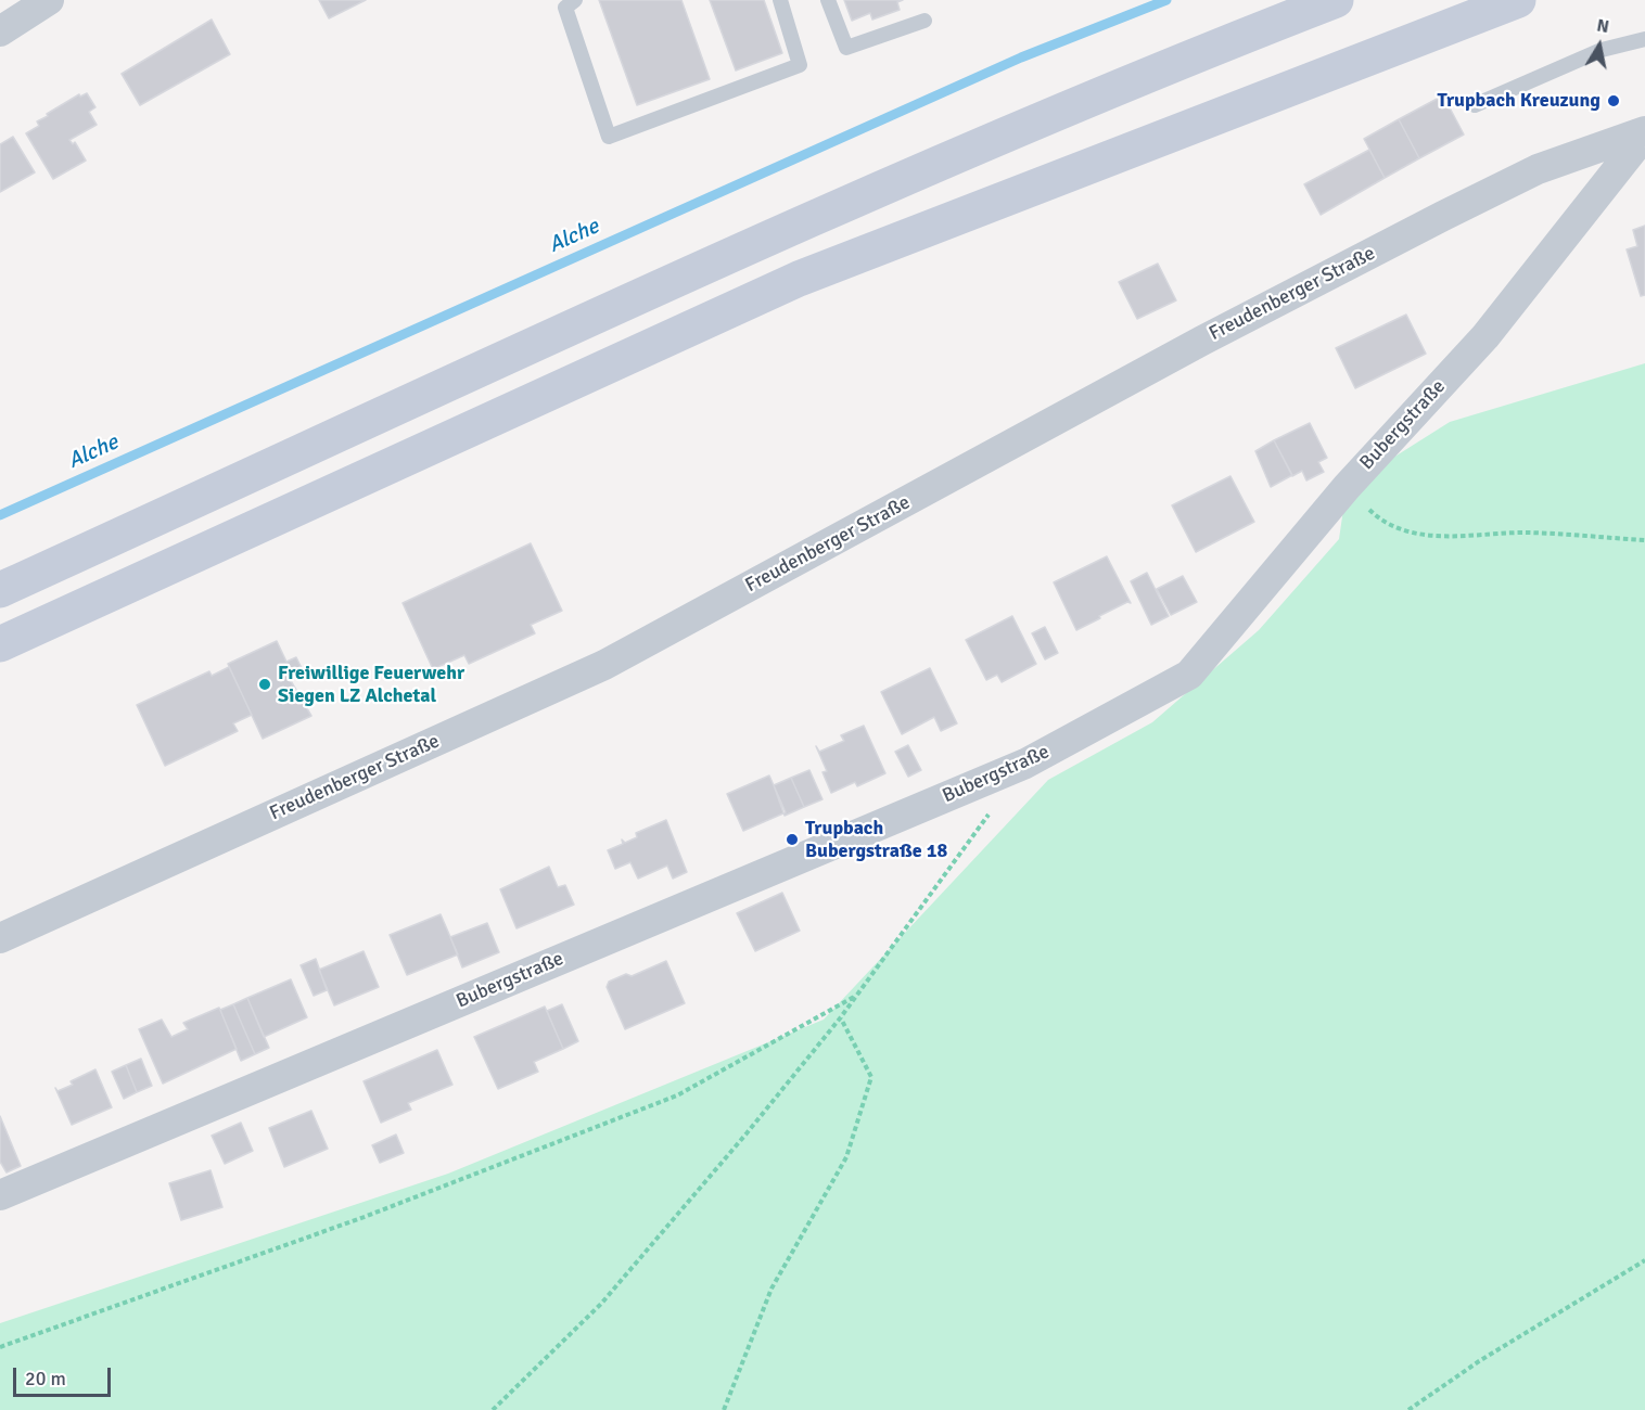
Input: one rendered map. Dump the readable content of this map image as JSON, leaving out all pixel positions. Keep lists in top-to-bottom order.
{
  "streets": {
    "street": ["Freudenberger Straße", "Bubergstraße"]
  },
  "crossings": [
    ["Freudenberger Straße", "Bubergstraße"]
  ],
  "water": ["Alche"],
  "places": ["Trupbach Kreuzung", "Freiwillige Feuerwehr Siegen LZ Alchetal", "Trupbach Bubergstraße 18"],
  "scale_bar": "20 m",
  "north": "top"
}
